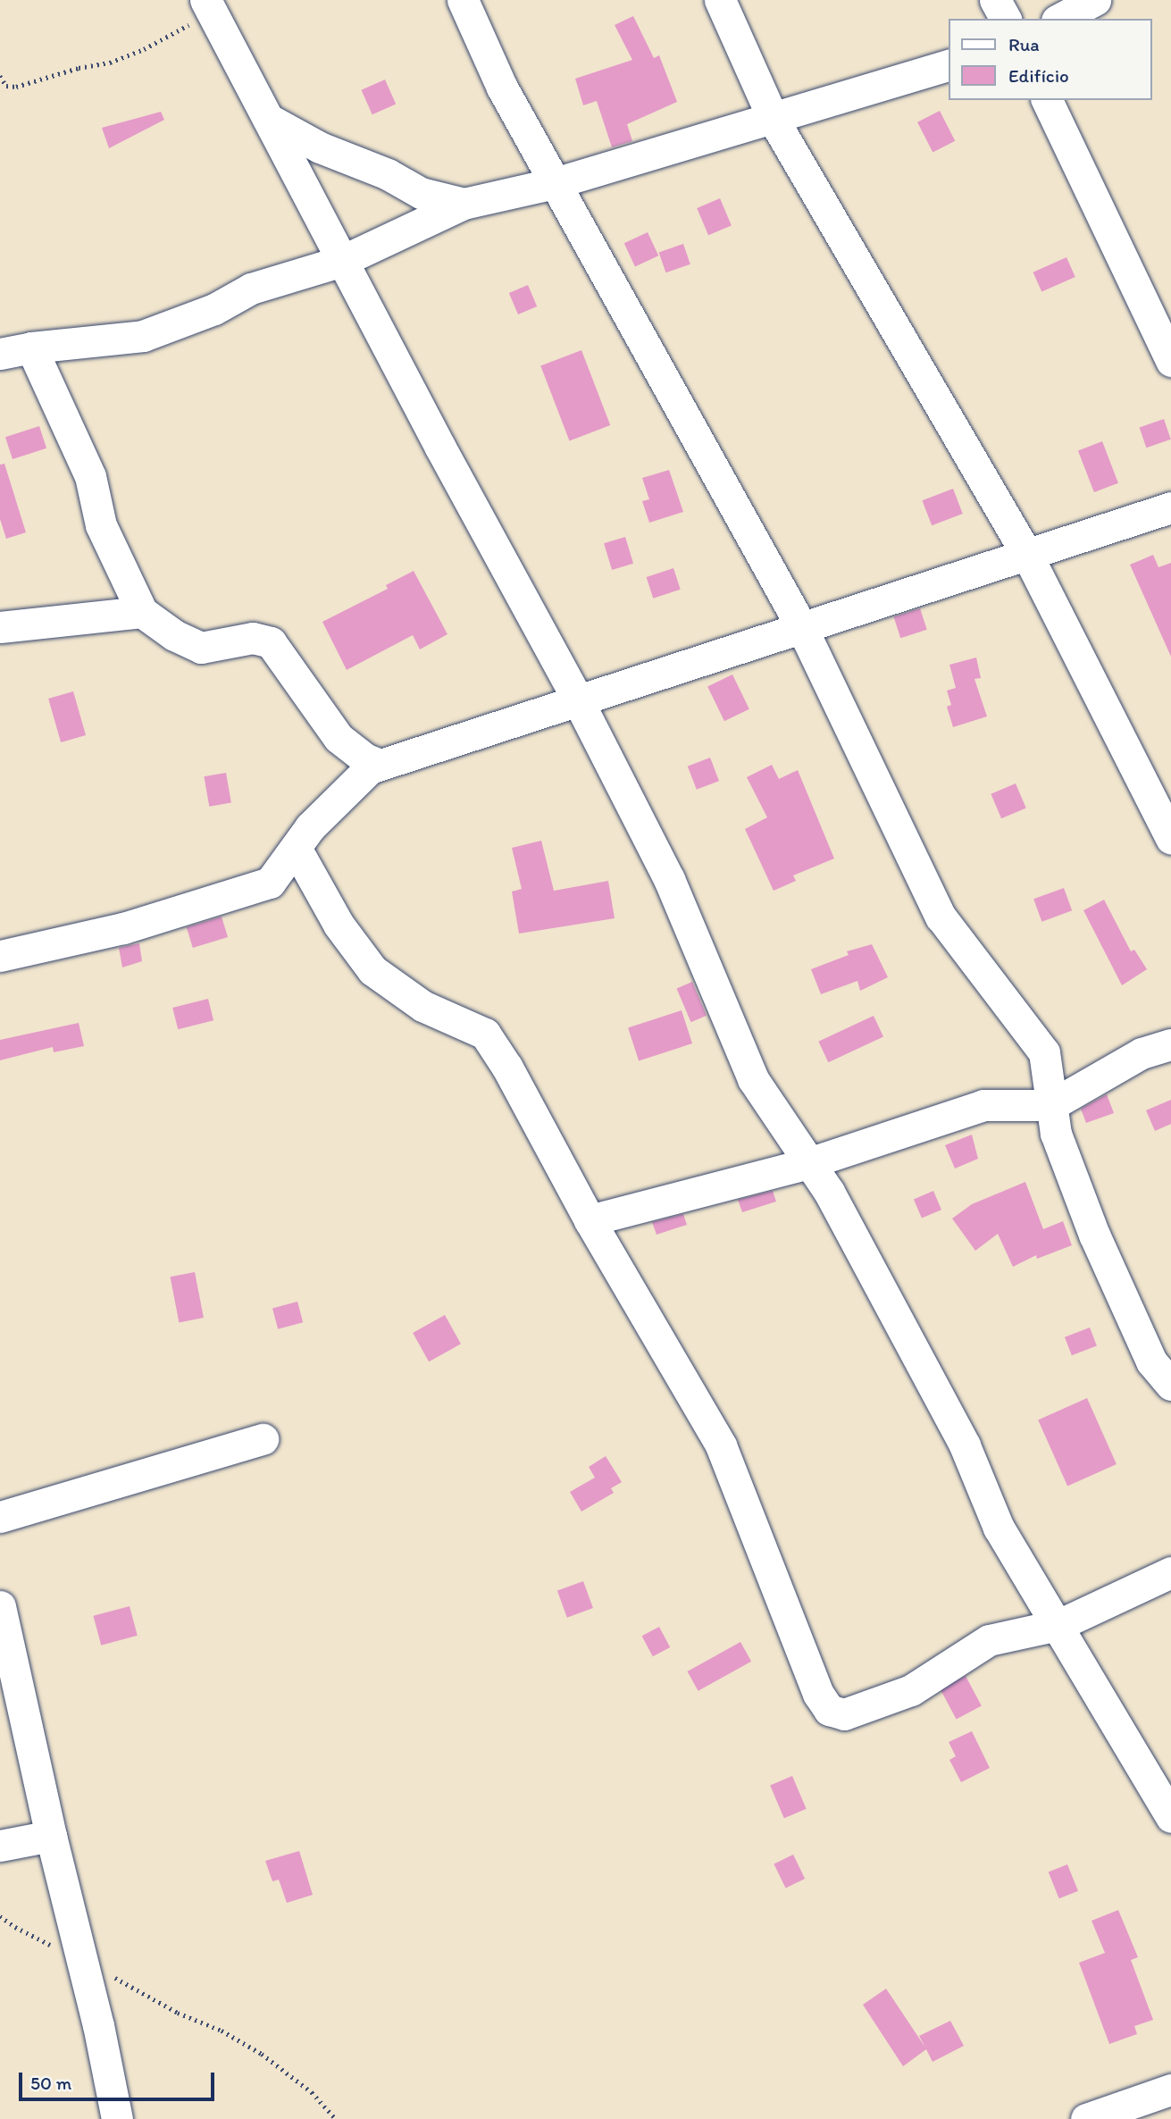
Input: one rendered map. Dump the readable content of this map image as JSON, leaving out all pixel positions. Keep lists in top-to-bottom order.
{
  "legend": ["Rua", "Edifício"],
  "scale_bar": "50 m"
}
